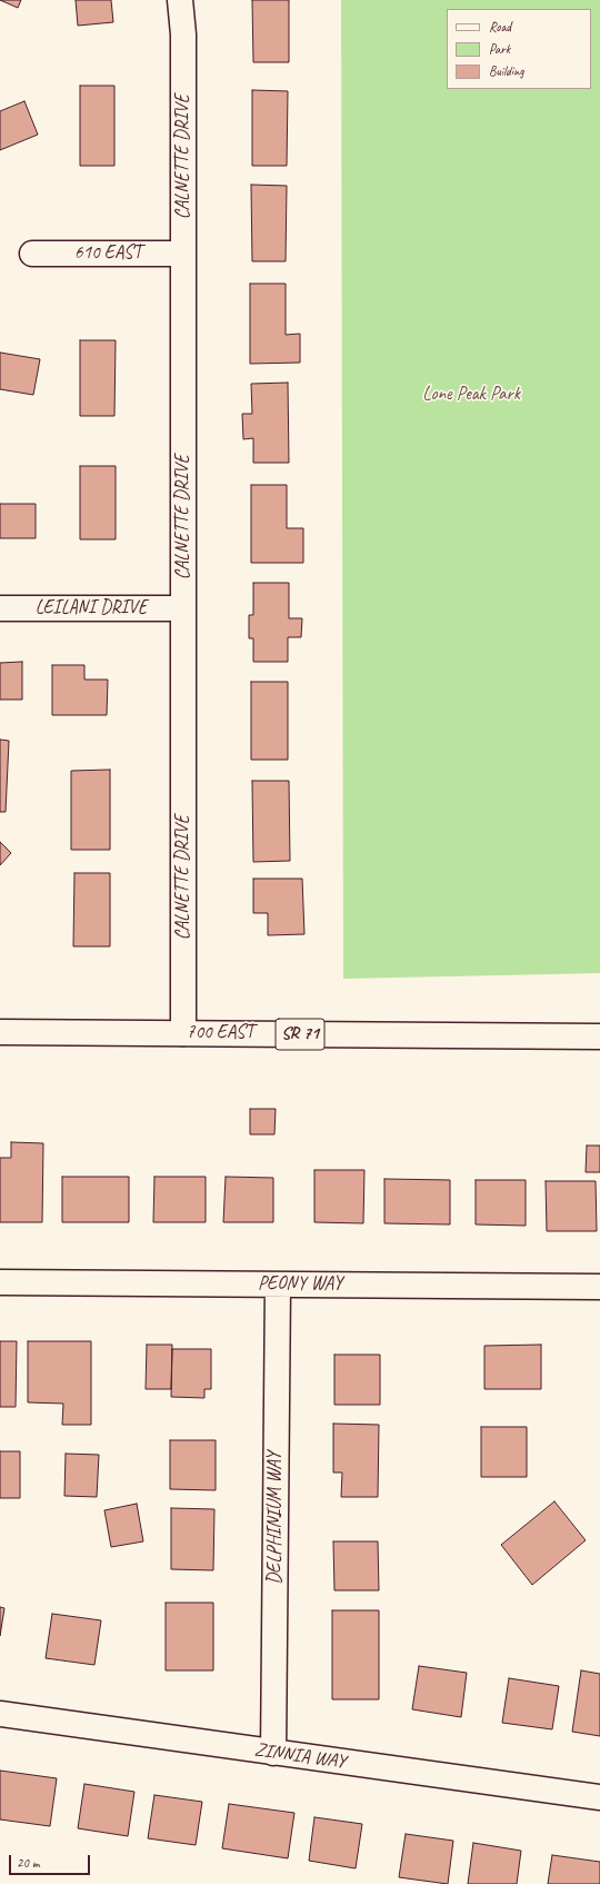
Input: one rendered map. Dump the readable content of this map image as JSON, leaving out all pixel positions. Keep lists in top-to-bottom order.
{
  "streets": {
    "street": [
      "CALNETTE DRIVE",
      "610 EAST",
      "LEILANI DRIVE",
      "700 EAST",
      "SR 71",
      "PEONY WAY",
      "DELPHINIUM WAY",
      "ZINNIA WAY"
    ]
  },
  "crossings": [
    ["CALNETTE DRIVE", "610 EAST"],
    ["CALNETTE DRIVE", "LEILANI DRIVE"],
    ["CALNETTE DRIVE", "700 EAST"],
    ["PEONY WAY", "DELPHINIUM WAY"],
    ["DELPHINIUM WAY", "ZINNIA WAY"]
  ],
  "parks": ["Lone Peak Park"],
  "legend": ["Road", "Park", "Building"],
  "scale_bar": "20 m"
}
